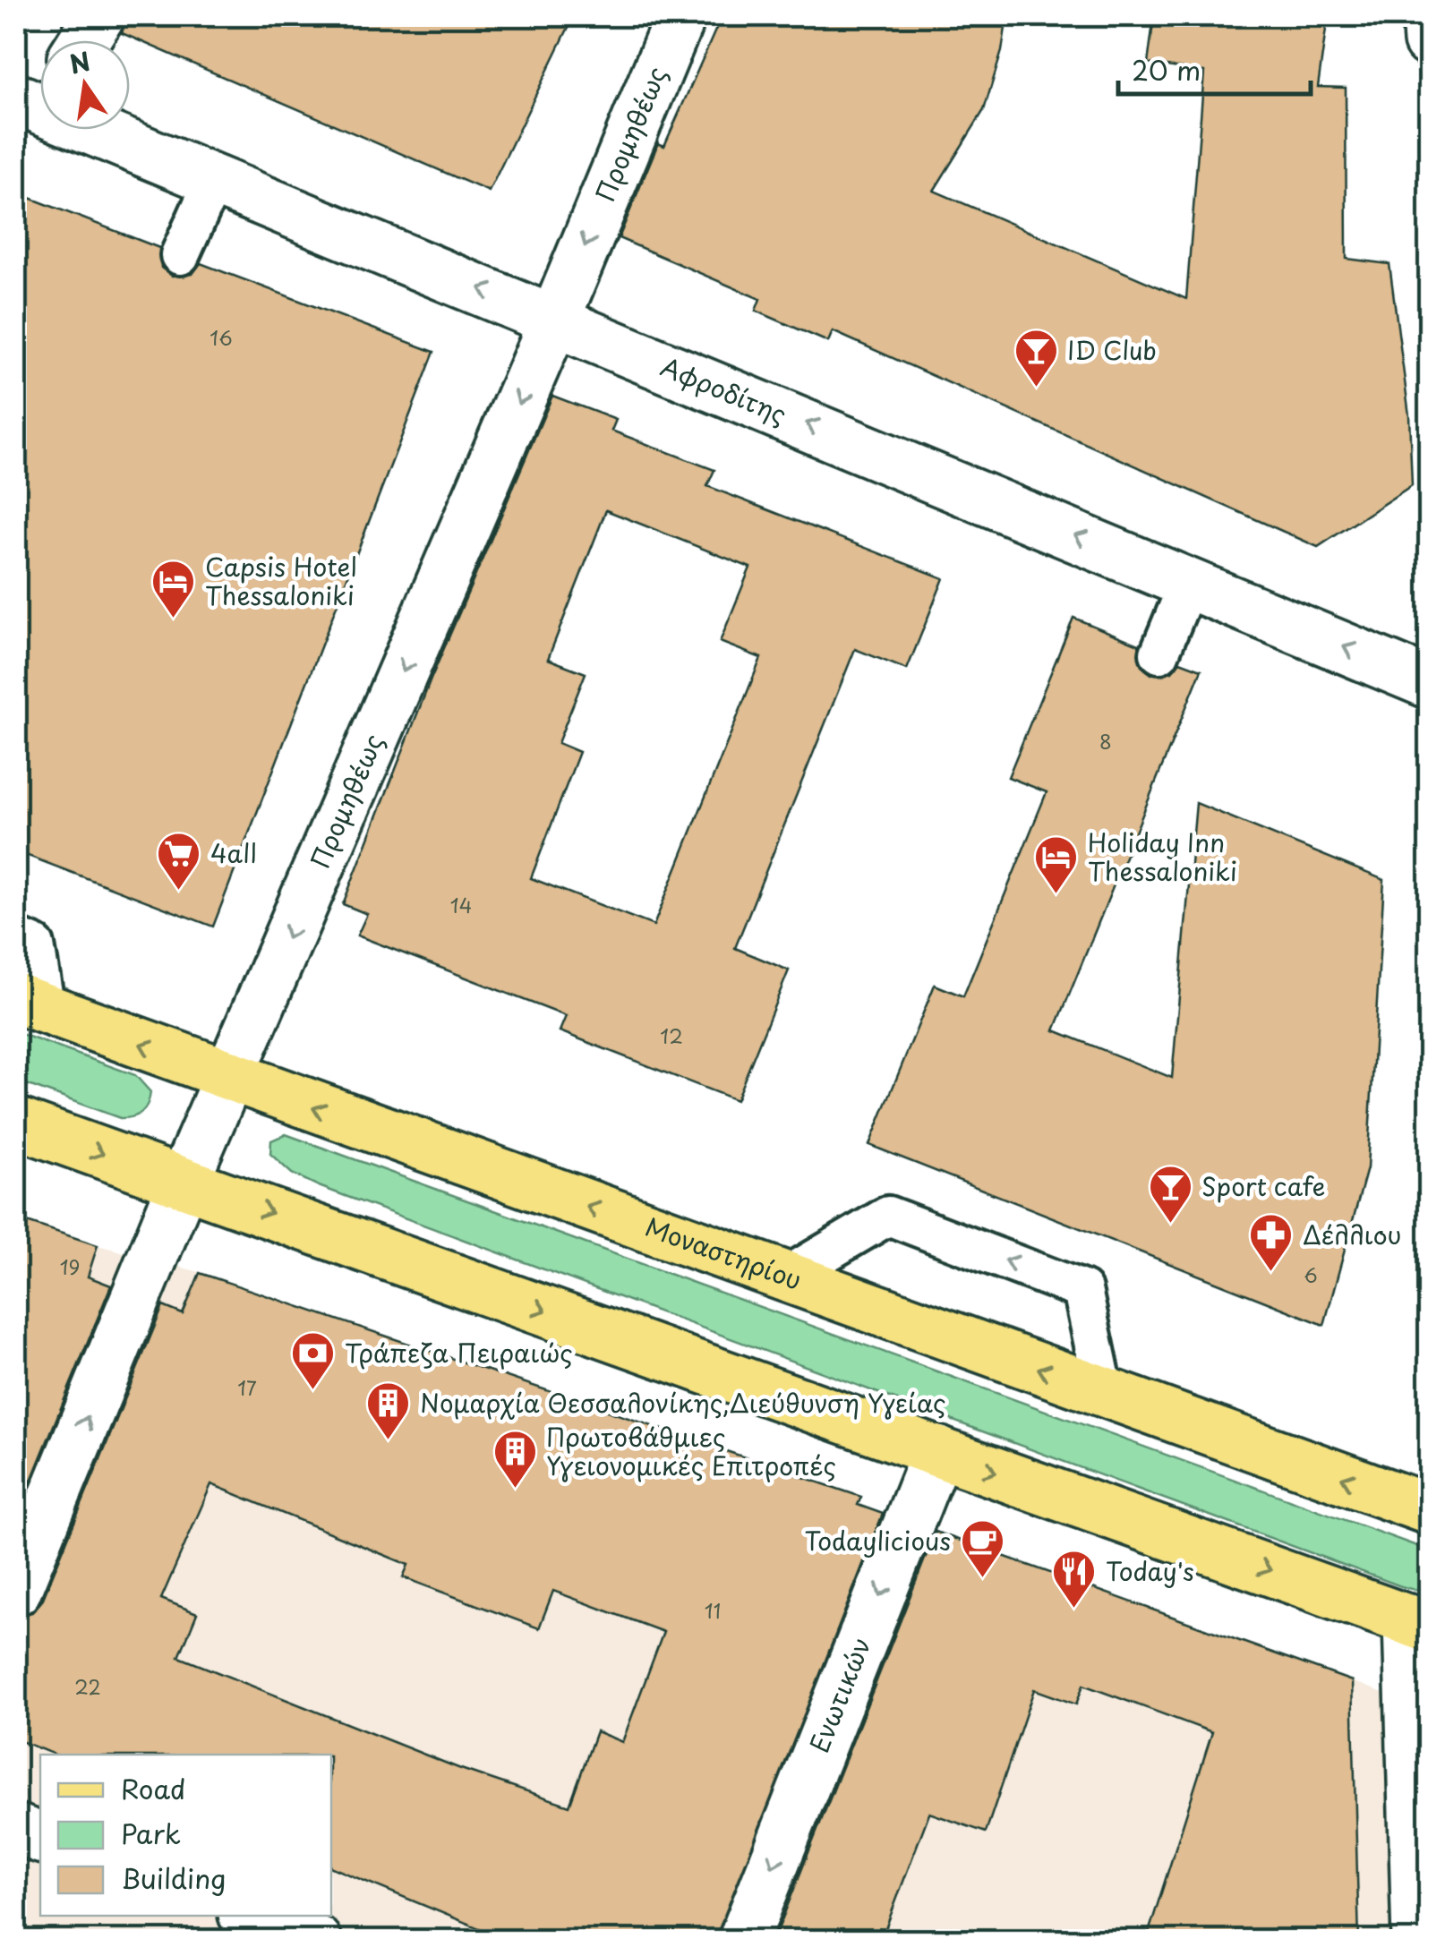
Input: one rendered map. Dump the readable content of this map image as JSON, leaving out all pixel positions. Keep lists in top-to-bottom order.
{
  "streets": {
    "main road": ["Μοναστηρίου"],
    "street": ["Προμηθέως", "Αφροδίτης", "Ενωτικών"]
  },
  "crossings": [
    ["Προμηθέως", "Αφροδίτης"],
    ["Προμηθέως", "Μοναστηρίου"]
  ],
  "one_way": ["Αφροδίτης", "Ενωτικών"],
  "places": {
    "bar": ["ID Club", "Sport cafe"],
    "hotel": ["Capsis Hotel Thessaloniki", "Holiday Inn Thessaloniki"],
    "supermarket": ["4all"],
    "pharmacy": ["Δέλλιου"],
    "bank": ["Τράπεζα Πειραιώς"],
    "building": ["Νομαρχία Θεσσαλονίκης,Διεύθυνση Υγείας", "Πρωτοβάθμιες Υγειονομικές Επιτροπές"],
    "cafe": ["Todaylicious"],
    "restaurant": ["Today's"]
  },
  "house_numbers": [
    "16",
    "8",
    "14",
    "12",
    "19",
    "6",
    "17",
    "11",
    "22"
  ],
  "legend": ["Road", "Park", "Building"],
  "scale_bar": "20 m",
  "north": "top"
}
